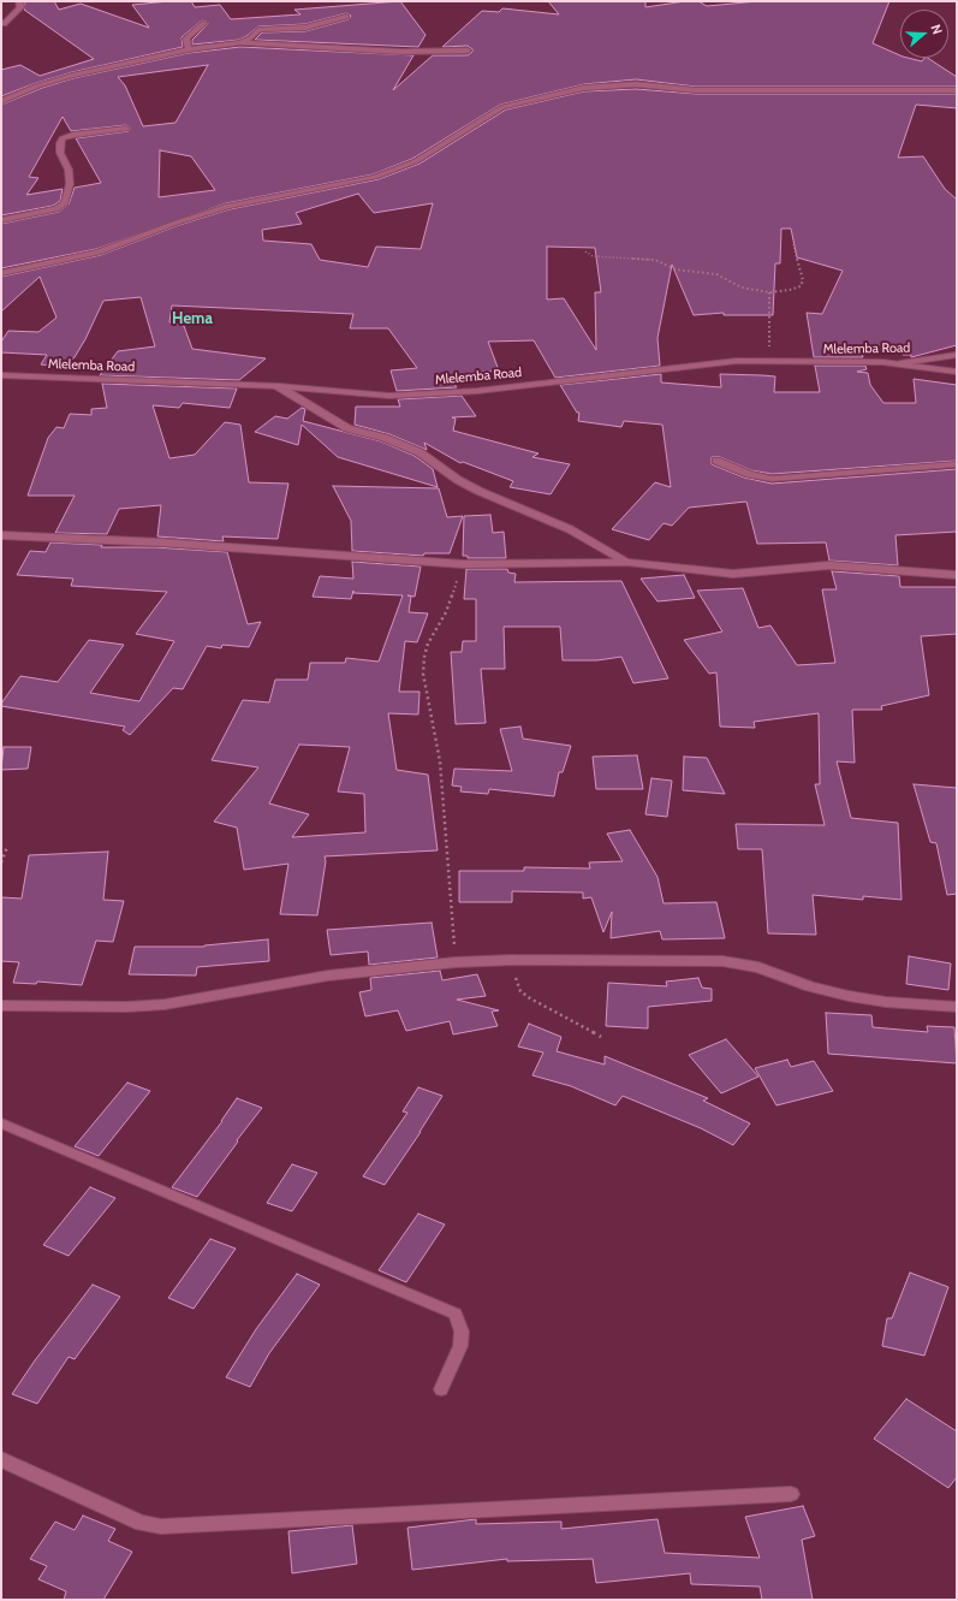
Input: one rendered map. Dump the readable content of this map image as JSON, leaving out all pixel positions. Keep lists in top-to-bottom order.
{
  "streets": {
    "street": ["Mlelemba Road"]
  },
  "districts": ["Hema"],
  "north": "right"
}
